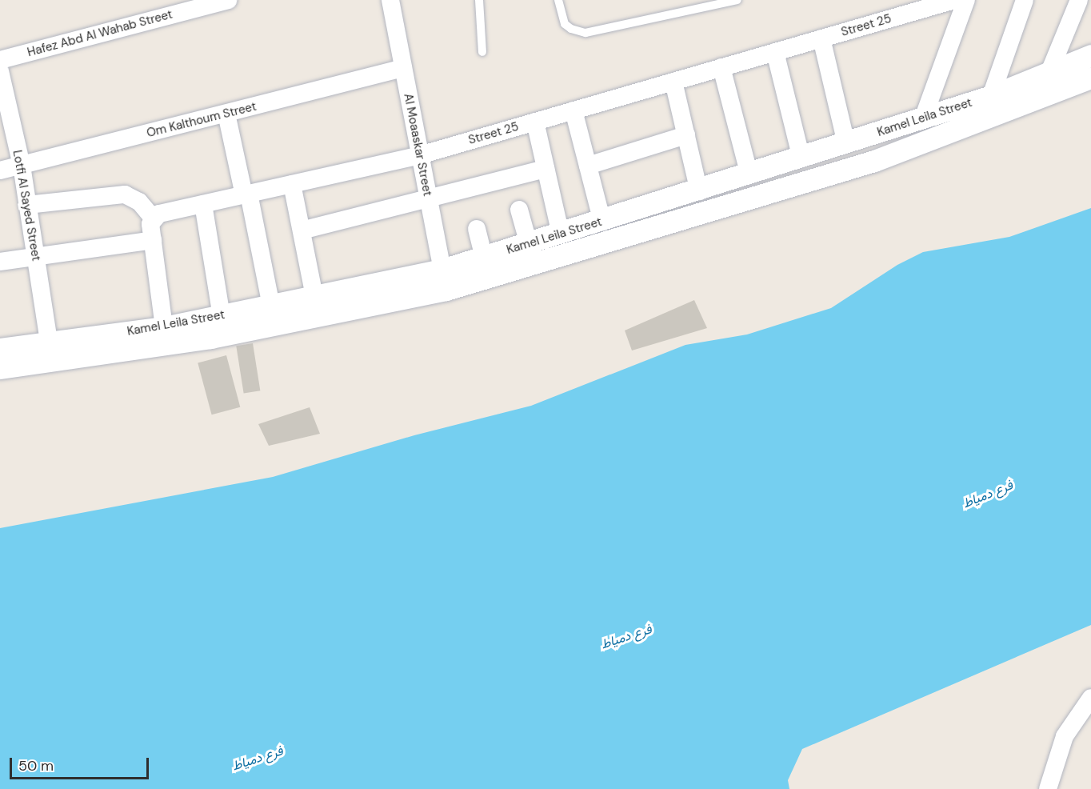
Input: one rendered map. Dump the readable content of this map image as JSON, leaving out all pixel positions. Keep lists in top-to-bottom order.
{
  "streets": {
    "street": [
      "Street 25",
      "Hafez Abd Al Wahab Street",
      "Kamel Leila Street",
      "Om Kalthoum Street",
      "Al Moaaskar Street",
      "Lotfi Al Sayed Street"
    ]
  },
  "crossings": [
    ["Street 25", "Al Moaaskar Street"],
    ["Kamel Leila Street", "Al Moaaskar Street"],
    ["Kamel Leila Street", "Lotfi Al Sayed Street"],
    ["Om Kalthoum Street", "Al Moaaskar Street"],
    ["Om Kalthoum Street", "Lotfi Al Sayed Street"]
  ],
  "water": ["فرع دمياط"],
  "scale_bar": "50 m"
}
